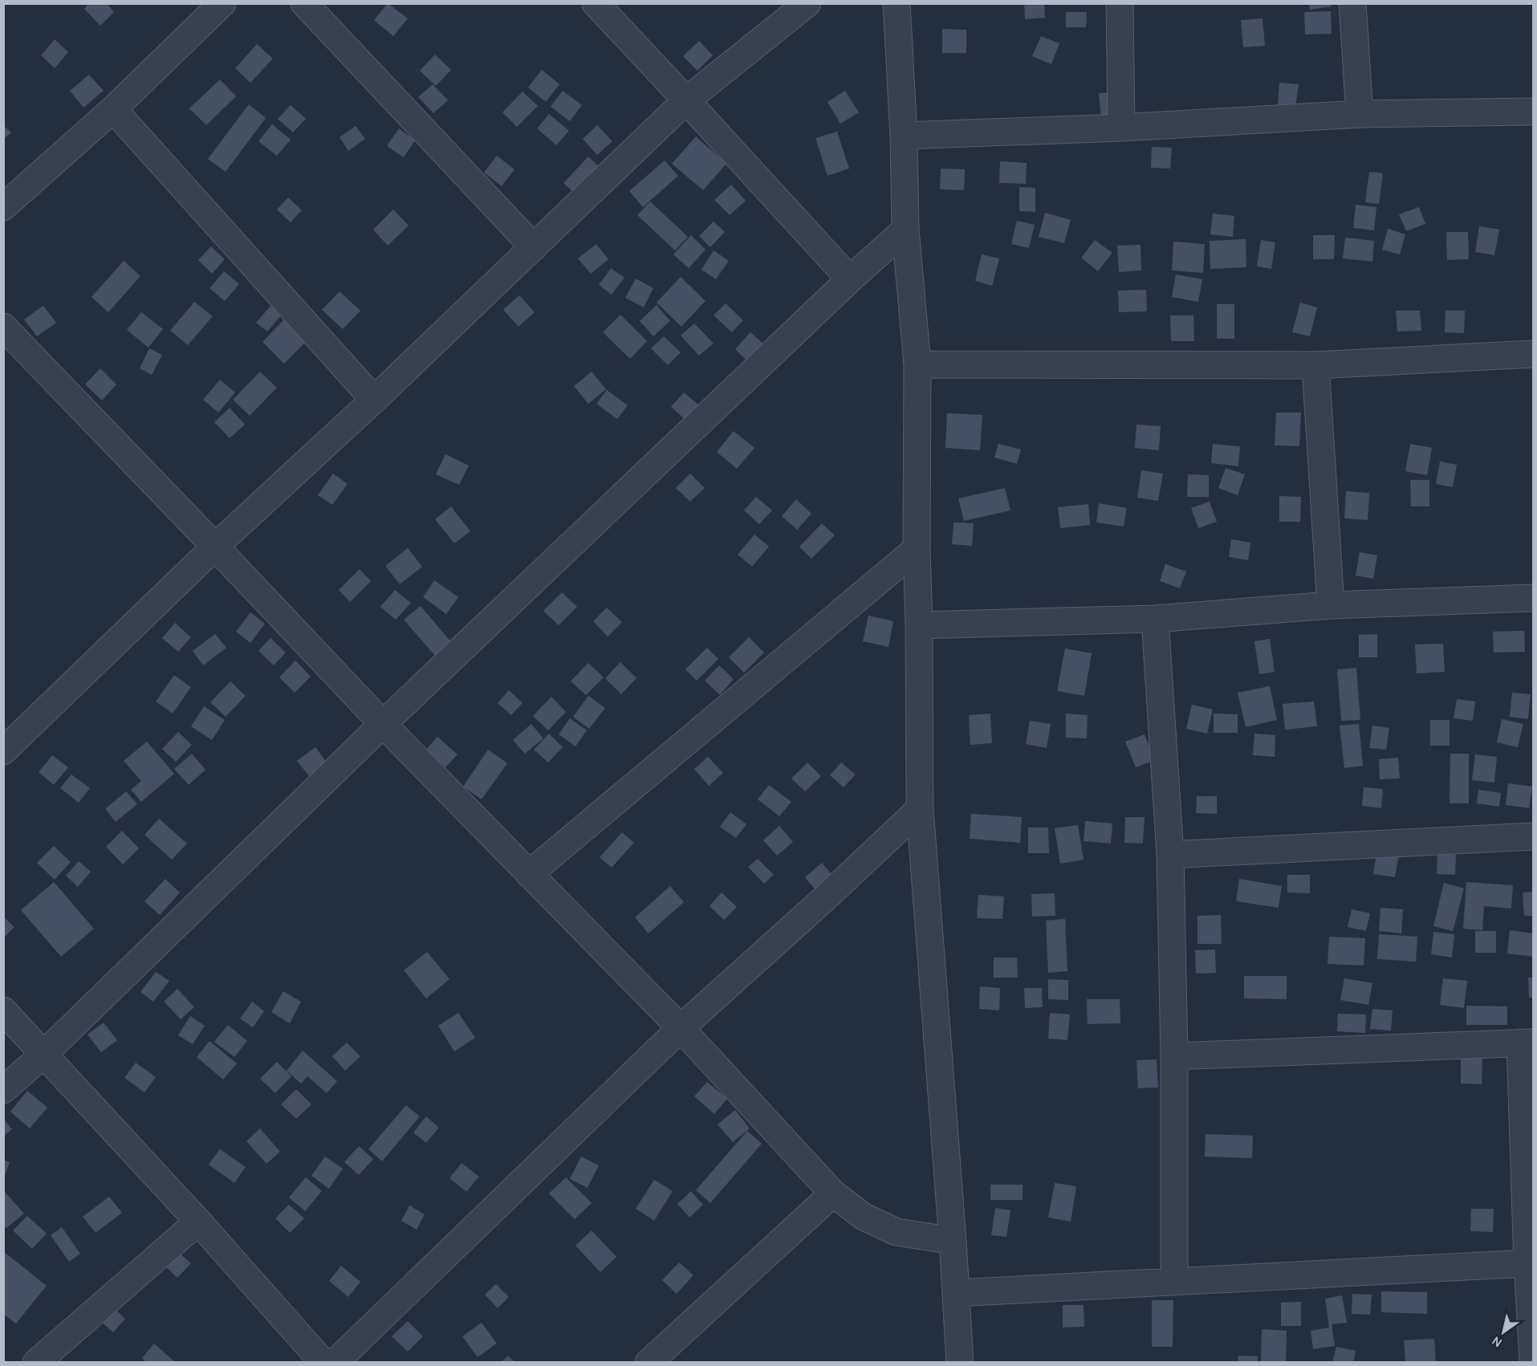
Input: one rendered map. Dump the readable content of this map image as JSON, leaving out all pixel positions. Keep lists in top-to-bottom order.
{
  "north": "bottom left"
}
